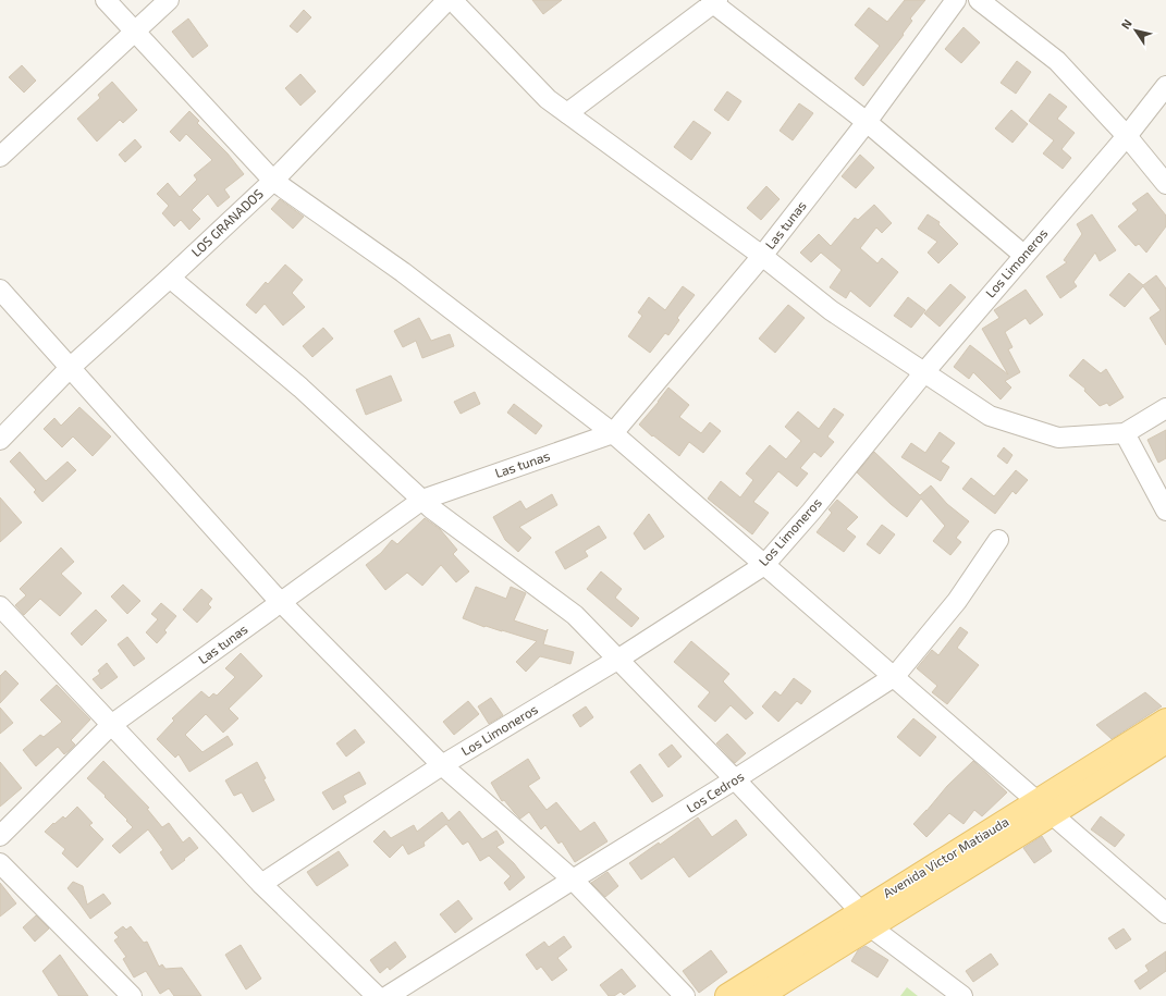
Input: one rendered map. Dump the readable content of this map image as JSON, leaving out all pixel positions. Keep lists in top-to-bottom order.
{
  "streets": {
    "main road": ["Avenida Victor Matiauda"],
    "street": [
      "LOS GRANADOS",
      "Las tunas",
      "Los Limoneros",
      "Los Cedros"
    ]
  },
  "north": "top left"
}
